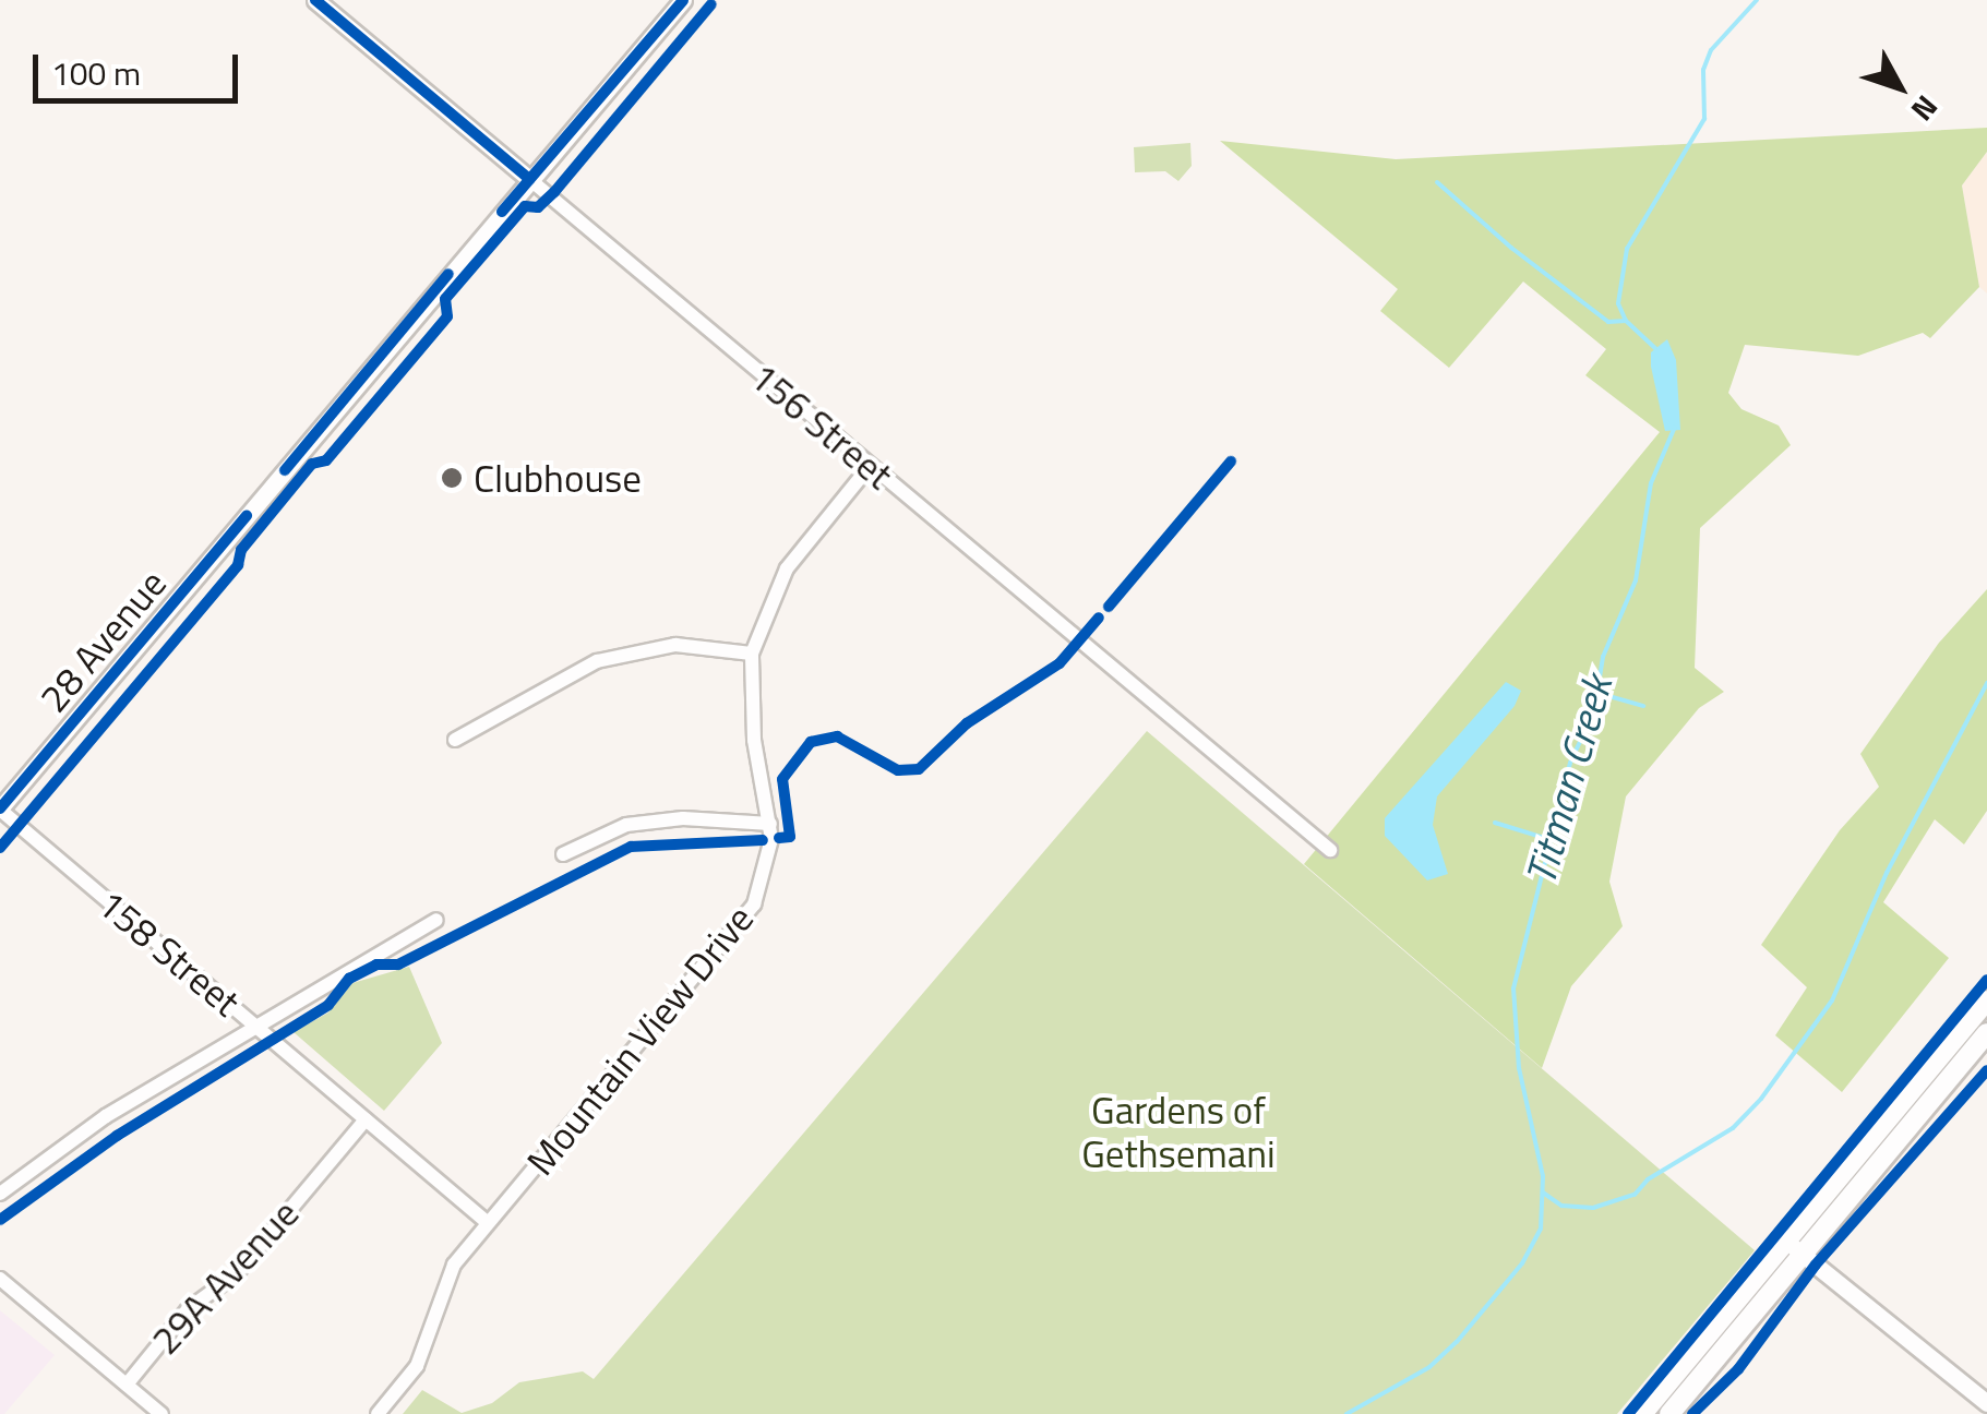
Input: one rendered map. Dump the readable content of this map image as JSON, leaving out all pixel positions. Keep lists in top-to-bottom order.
{
  "streets": {
    "street": [
      "156 Street",
      "28 Avenue",
      "158 Street",
      "Mountain View Drive",
      "29A Avenue"
    ]
  },
  "crossings": [
    ["156 Street", "28 Avenue"],
    ["156 Street", "Mountain View Drive"],
    ["28 Avenue", "158 Street"],
    ["158 Street", "Mountain View Drive"],
    ["158 Street", "29A Avenue"]
  ],
  "water": ["Titman Creek"],
  "parks": ["Gardens of Gethsemani"],
  "places": ["Clubhouse"],
  "scale_bar": "100 m",
  "north": "bottom right"
}
